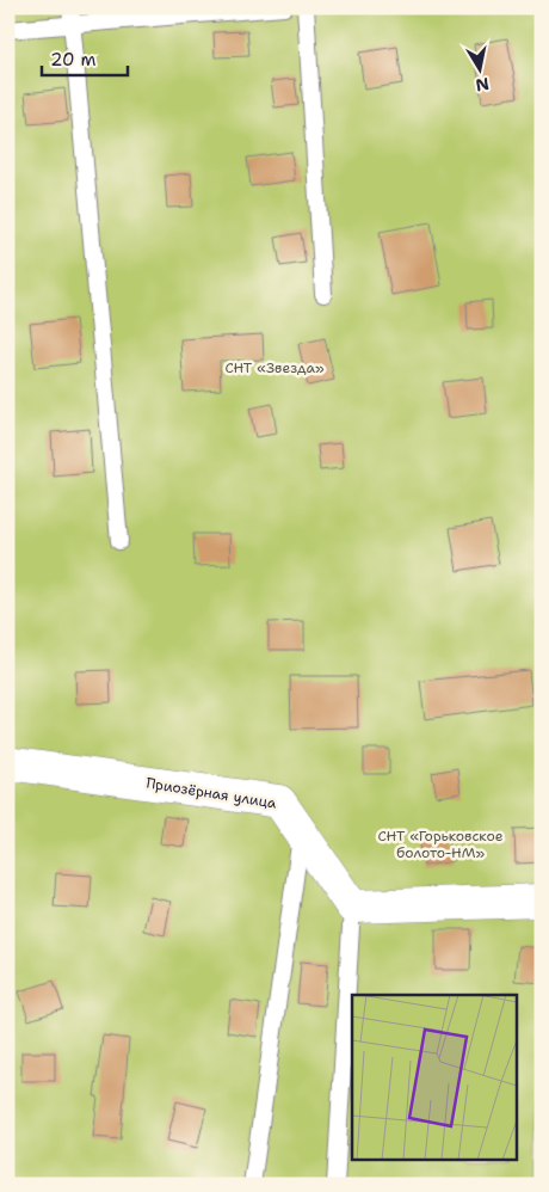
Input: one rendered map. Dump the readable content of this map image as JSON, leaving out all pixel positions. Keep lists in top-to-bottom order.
{
  "streets": {
    "street": ["Приозёрная улица"]
  },
  "parks": ["СНТ «Звезда»", "СНТ «Горьковское болото-НМ»"],
  "scale_bar": "20 m",
  "north": "bottom"
}
